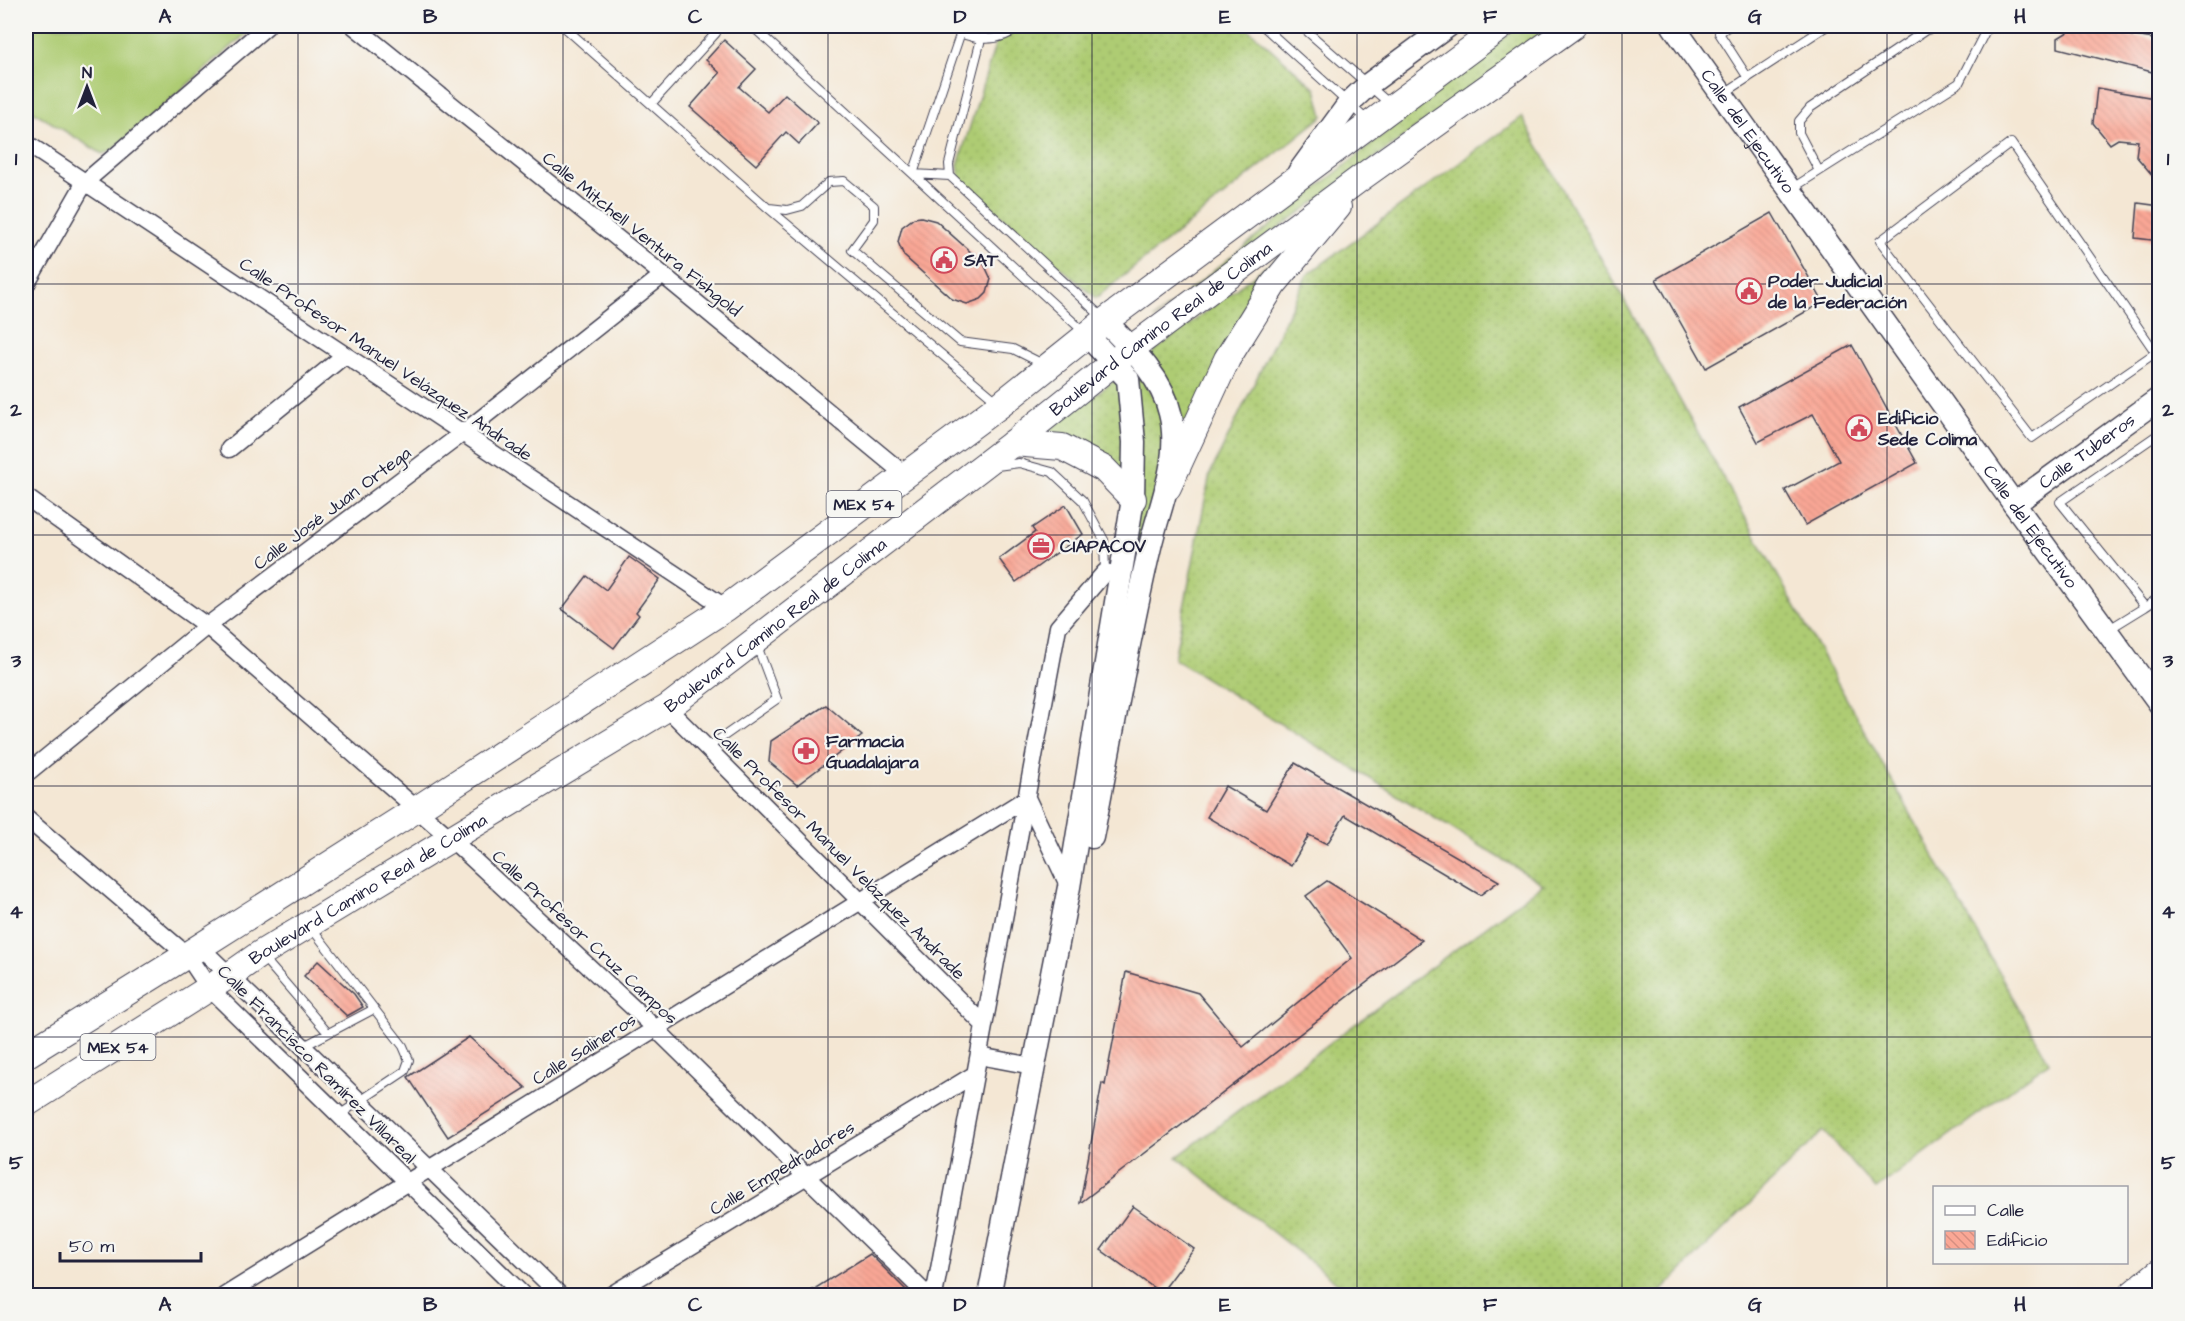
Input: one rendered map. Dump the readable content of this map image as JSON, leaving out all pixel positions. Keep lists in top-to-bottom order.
{
  "streets": {
    "main road": ["Boulevard Camino Real de Colima", "MEX 54"],
    "street": [
      "Calle del Ejecutivo",
      "Calle Mitchell Ventura Fishgold",
      "Calle Profesor Manuel Velázquez Andrade",
      "Calle Tuberos",
      "Calle José Juan Ortega",
      "Calle Profesor Cruz Campos",
      "Calle Salineros",
      "Calle Francisco Ramírez Villareal",
      "Calle Empedradores"
    ]
  },
  "crossings": [
    ["Calle del Ejecutivo", "Calle Tuberos"],
    ["Calle Mitchell Ventura Fishgold", "Boulevard Camino Real de Colima"],
    ["Calle Mitchell Ventura Fishgold", "Calle José Juan Ortega"],
    ["Boulevard Camino Real de Colima", "Calle Profesor Manuel Velázquez Andrade"],
    ["Boulevard Camino Real de Colima", "Calle Profesor Cruz Campos"],
    ["Boulevard Camino Real de Colima", "Calle Francisco Ramírez Villareal"],
    ["Calle Profesor Manuel Velázquez Andrade", "Calle José Juan Ortega"],
    ["Calle Profesor Manuel Velázquez Andrade", "Calle Salineros"],
    ["Calle José Juan Ortega", "Calle Profesor Cruz Campos"],
    ["Calle Profesor Cruz Campos", "Calle Salineros"],
    ["Calle Profesor Cruz Campos", "Calle Empedradores"],
    ["Calle Salineros", "Calle Francisco Ramírez Villareal"]
  ],
  "places": {
    "public building": ["SAT", "Poder Judicial de la Federación", "Edificio Sede Colima"],
    "office": ["CIAPACOV"],
    "pharmacy": ["Farmacia Guadalajara"]
  },
  "legend": ["Calle", "Edificio"],
  "scale_bar": "50 m",
  "north": "top",
  "grid": {
    "columns": [
      "A",
      "B",
      "C",
      "D",
      "E",
      "F",
      "G",
      "H"
    ],
    "rows": [
      "1",
      "2",
      "3",
      "4",
      "5"
    ]
  }
}
